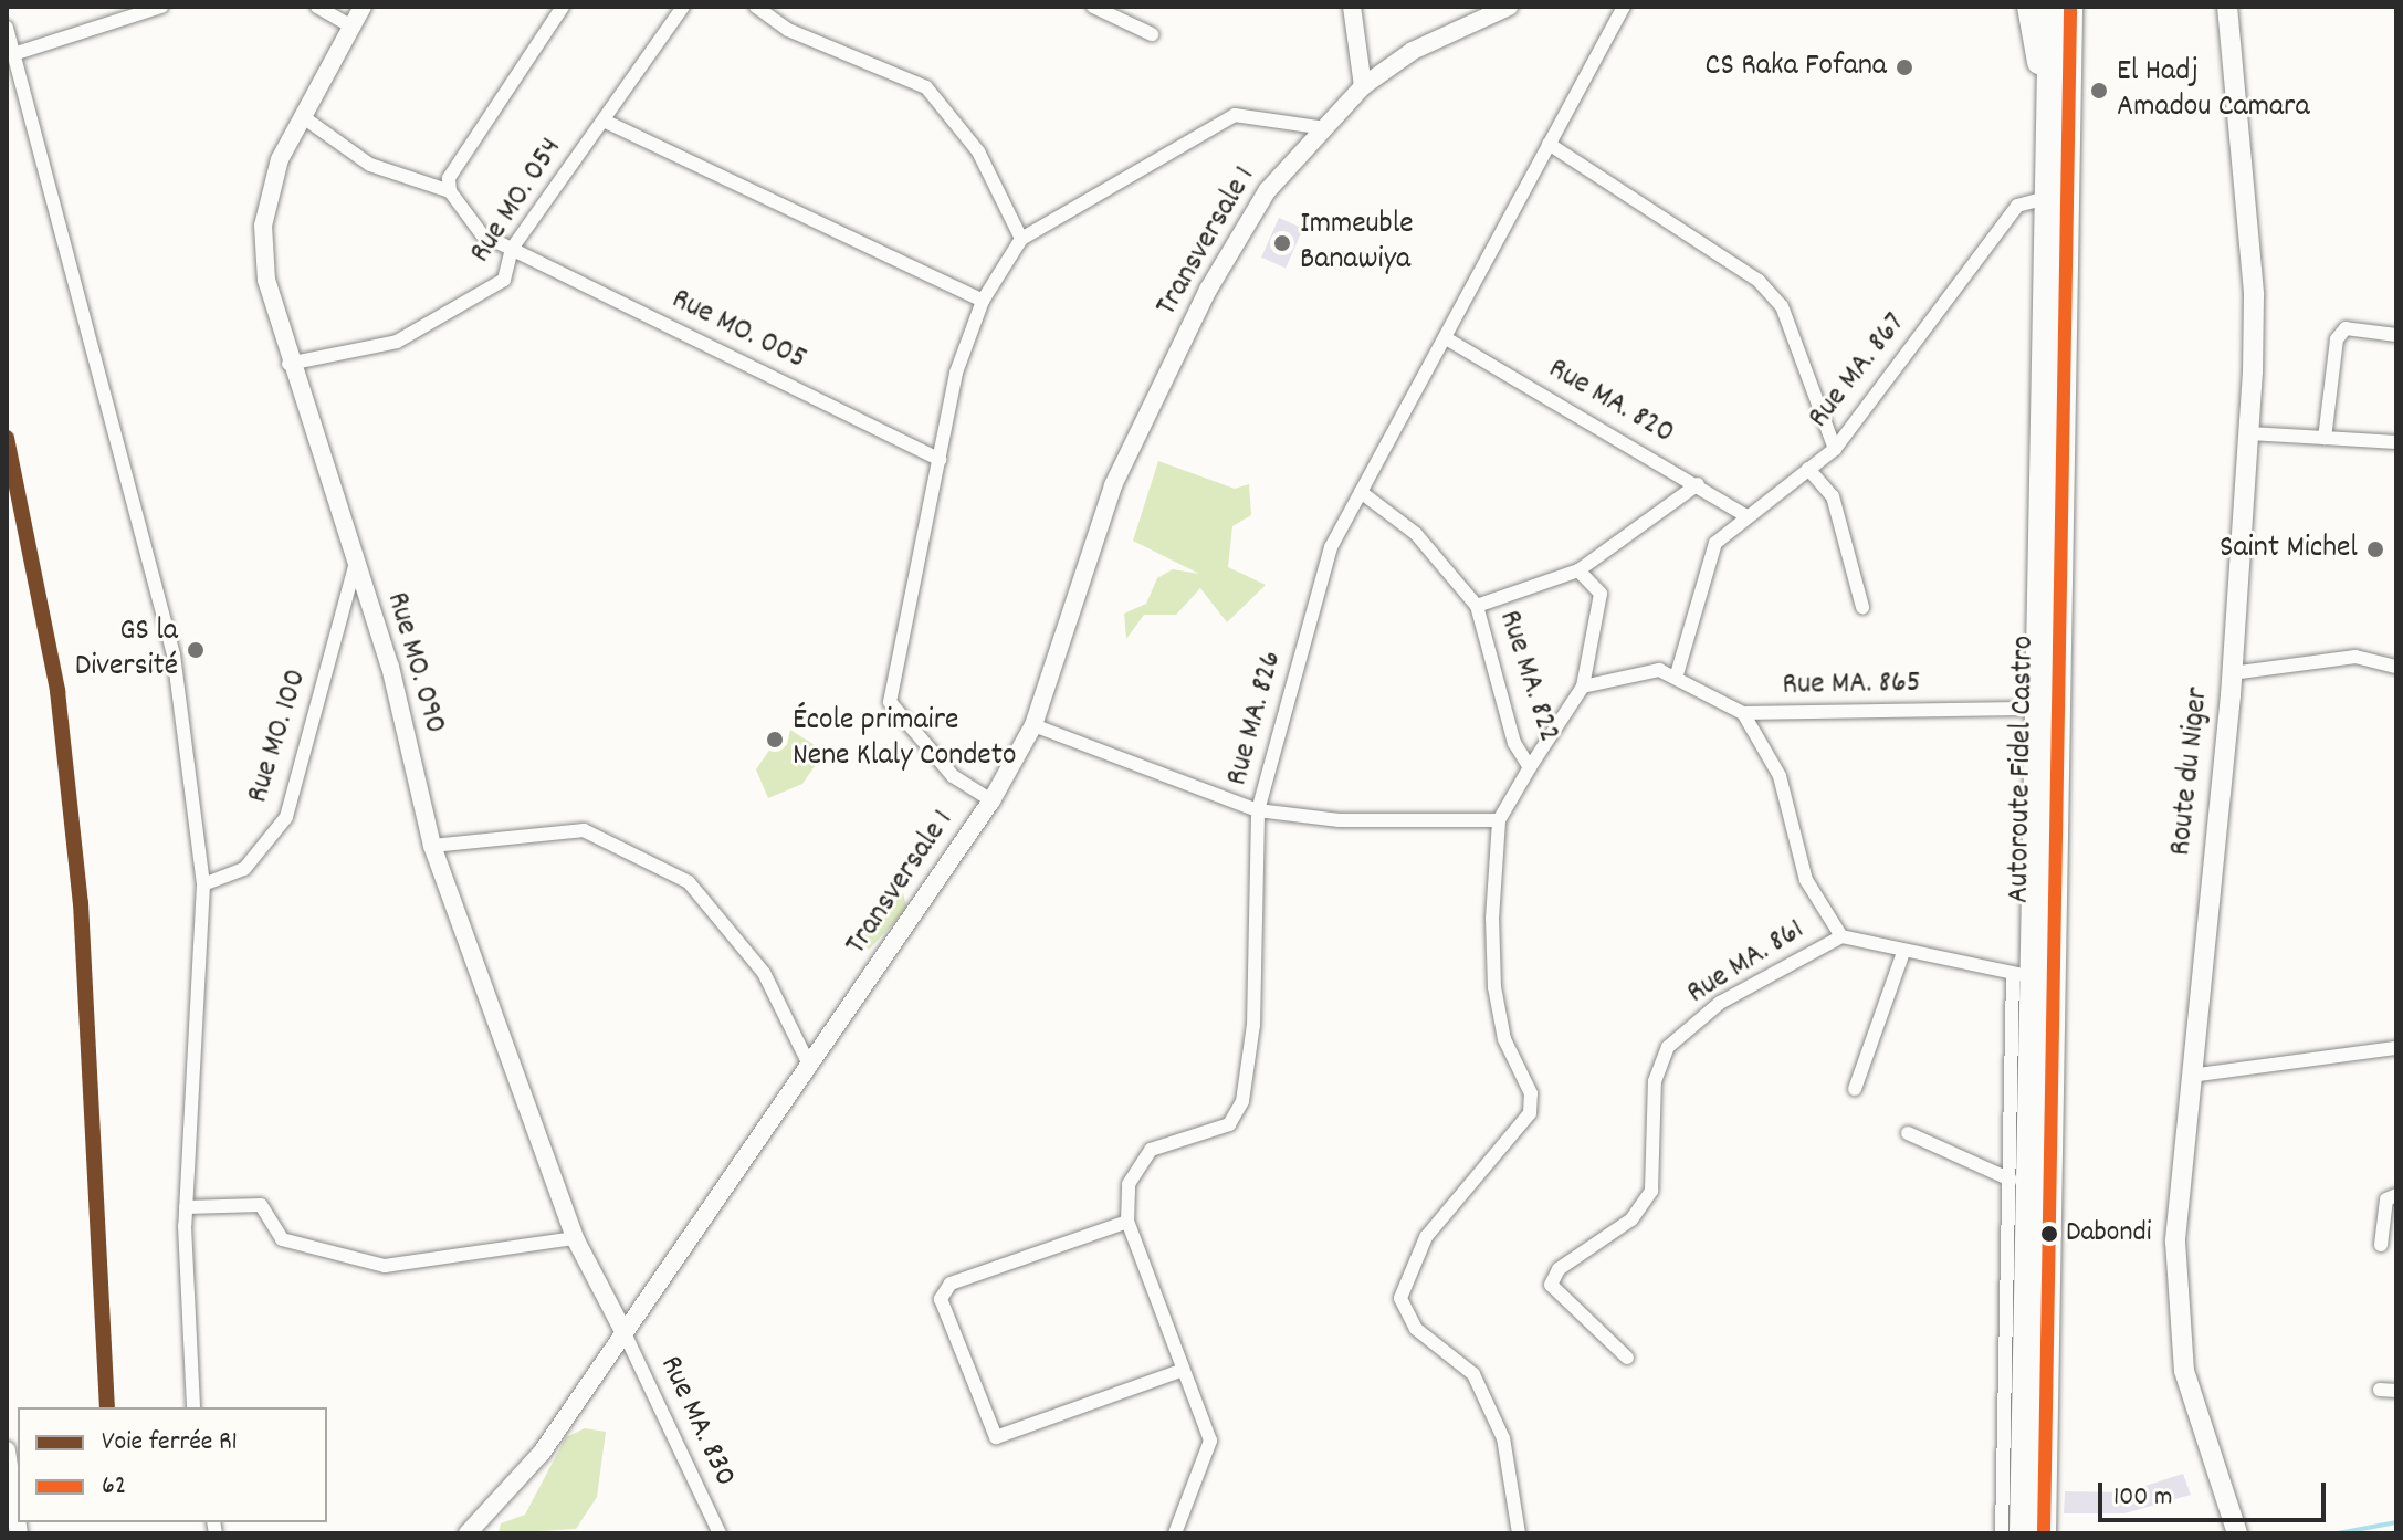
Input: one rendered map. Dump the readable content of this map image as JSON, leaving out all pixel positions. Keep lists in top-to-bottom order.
{
  "streets": {
    "highway": ["Autoroute Fidel Castro"],
    "main road": ["Transversale 1", "Rue MO. 090", "Route du Niger"],
    "street": [
      "Rue MO. 054",
      "Rue MO. 005",
      "Rue MA. 867",
      "Rue MA. 820",
      "Rue MA. 822",
      "Rue MA. 865",
      "Rue MA. 826",
      "Rue MO. 100",
      "Rue MA. 861",
      "Rue MA. 830"
    ]
  },
  "crossings": [
    ["Rue MO. 054", "Rue MO. 005"],
    ["Rue MO. 054", "Rue MO. 090"],
    ["Transversale 1", "Rue MO. 090"],
    ["Transversale 1", "Rue MA. 830"],
    ["Rue MA. 867", "Rue MA. 820"],
    ["Rue MA. 867", "Rue MA. 865"],
    ["Rue MA. 867", "Autoroute Fidel Castro"],
    ["Rue MA. 820", "Rue MA. 826"],
    ["Rue MO. 090", "Rue MO. 100"],
    ["Rue MO. 090", "Rue MA. 830"],
    ["Rue MA. 822", "Rue MA. 826"],
    ["Rue MA. 865", "Autoroute Fidel Castro"],
    ["Autoroute Fidel Castro", "Rue MA. 861"]
  ],
  "places": [
    "CS Raka Fofana",
    "El Hadj Amadou Camara",
    "Immeuble Banawiya",
    "Saint Michel",
    "GS la Diversité",
    "École primaire Nene Klaly Condeto",
    "Dabondi"
  ],
  "lines": ["transit line 62", "rail line R1"],
  "legend": ["Voie ferrée R1", "62"],
  "scale_bar": "100 m"
}
